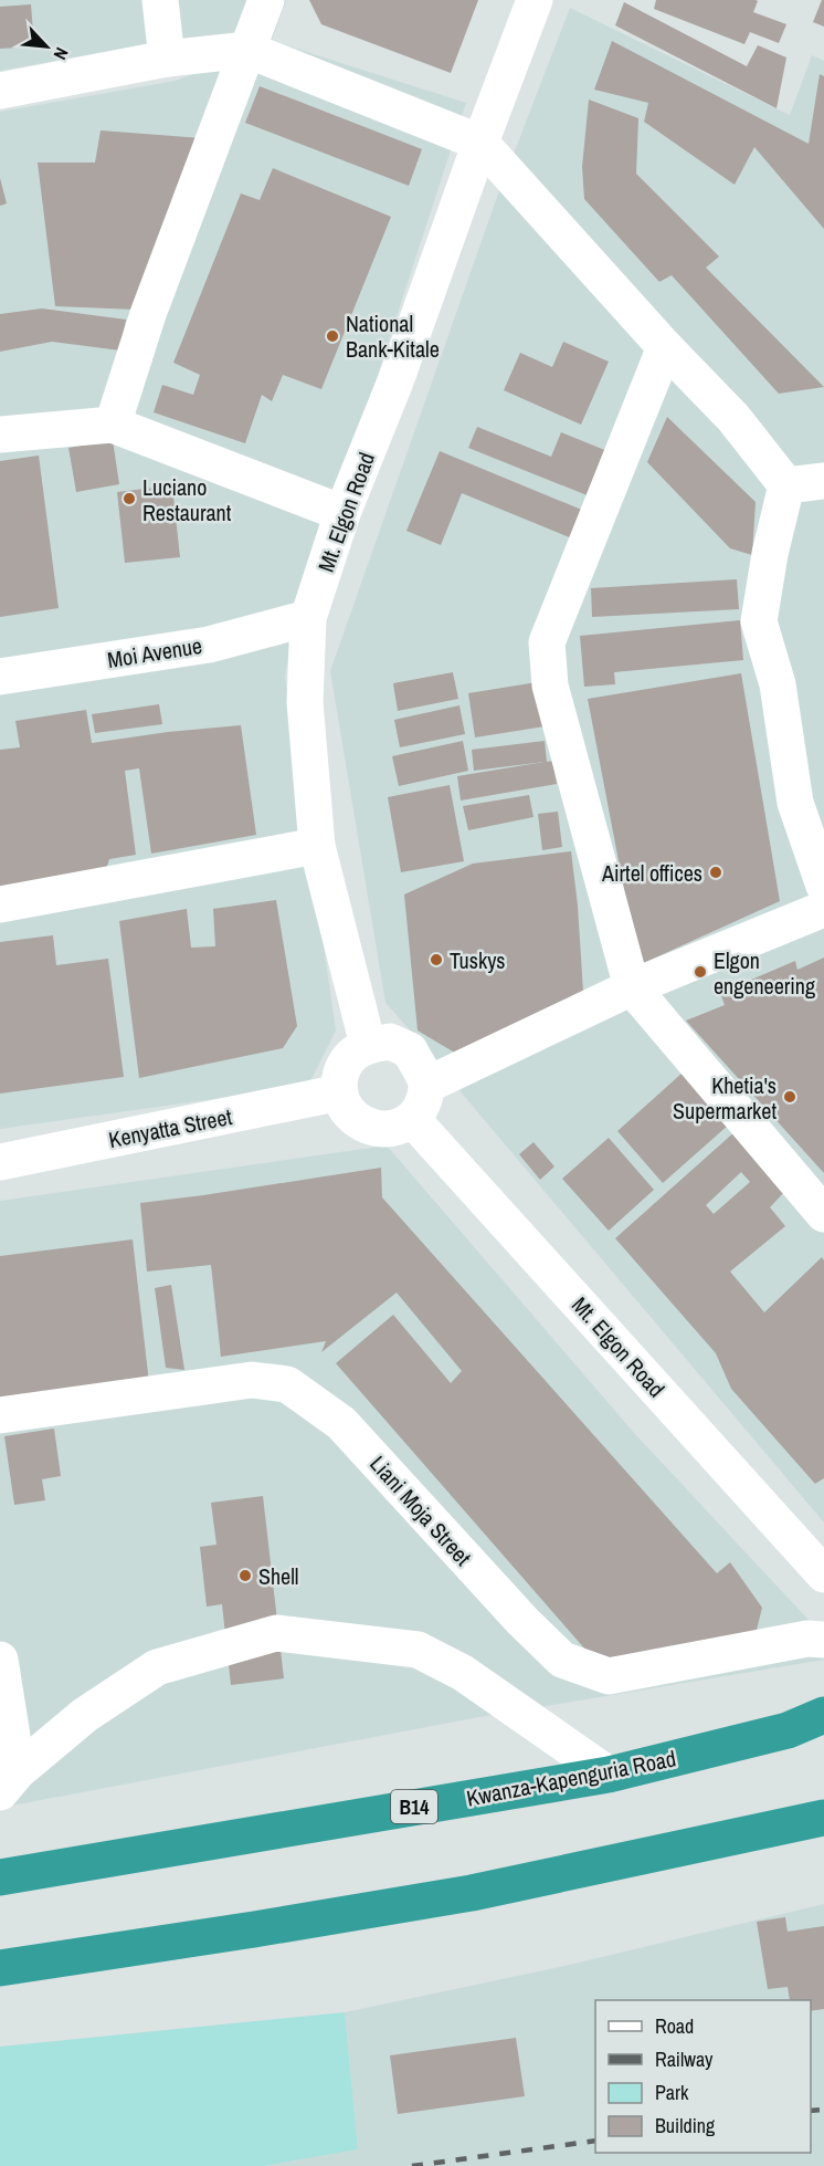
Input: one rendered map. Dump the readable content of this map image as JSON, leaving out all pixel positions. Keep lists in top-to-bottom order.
{
  "streets": {
    "highway": ["Kwanza-Kapenguria Road", "B14"],
    "street": [
      "Mt. Elgon Road",
      "Moi Avenue",
      "Kenyatta Street",
      "Liani Moja Street"
    ]
  },
  "crossings": [
    ["Mt. Elgon Road", "Moi Avenue"],
    ["Mt. Elgon Road", "Kenyatta Street"]
  ],
  "places": [
    "National Bank-Kitale",
    "Luciano Restaurant",
    "Airtel offices",
    "Tuskys",
    "Elgon engeneering",
    "Khetia's Supermarket",
    "Shell"
  ],
  "legend": [
    "Road",
    "Railway",
    "Park",
    "Building"
  ],
  "north": "bottom right"
}
